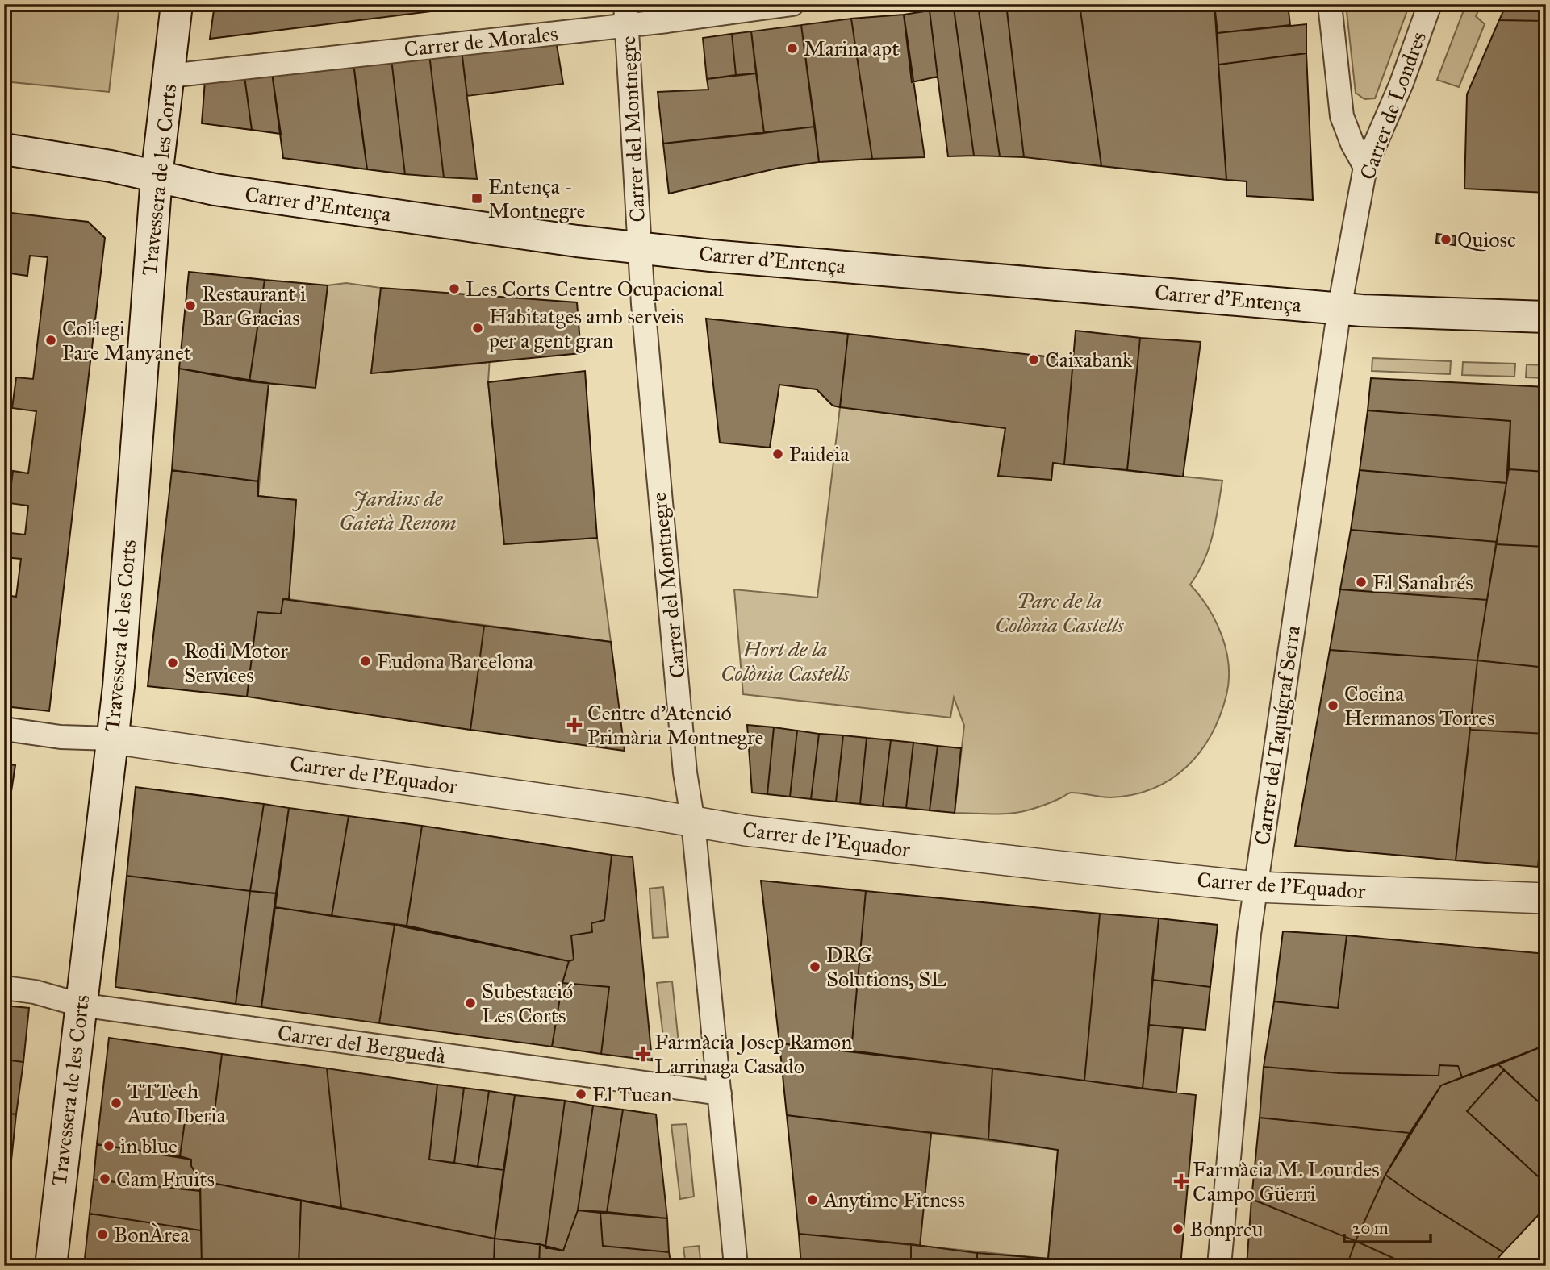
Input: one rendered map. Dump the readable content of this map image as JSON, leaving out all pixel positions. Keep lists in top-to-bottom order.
{
  "streets": {
    "main road": ["Travessera de les Corts", "Carrer d'Entença"],
    "street": [
      "Carrer de Morales",
      "Carrer de Londres",
      "Carrer del Montnegre",
      "Carrer del Taquígraf Serra",
      "Carrer de l'Equador",
      "Carrer del Berguedà"
    ]
  },
  "crossings": [
    ["Carrer de Morales", "Carrer del Montnegre"],
    ["Carrer de Morales", "Travessera de les Corts"],
    ["Carrer de Londres", "Carrer d'Entença"],
    ["Carrer de Londres", "Carrer del Taquígraf Serra"],
    ["Carrer del Montnegre", "Carrer d'Entença"],
    ["Carrer del Montnegre", "Carrer de l'Equador"],
    ["Carrer del Montnegre", "Carrer del Berguedà"],
    ["Travessera de les Corts", "Carrer d'Entença"],
    ["Travessera de les Corts", "Carrer de l'Equador"],
    ["Travessera de les Corts", "Carrer del Berguedà"],
    ["Carrer d'Entença", "Carrer del Taquígraf Serra"],
    ["Carrer del Taquígraf Serra", "Carrer de l'Equador"]
  ],
  "parks": ["Jardins de Gaietà Renom", "Parc de la Colònia Castells", "Hort de la Colònia Castells"],
  "places": {
    "other": [
      "Marina apt",
      "Quiosc",
      "Les Corts Centre Ocupacional",
      "Restaurant i Bar Gracias",
      "Habitatges amb serveis per a gent gran",
      "Col·legi Pare Manyanet",
      "Caixabank",
      "Paideia",
      "El Sanabrés",
      "Eudona Barcelona",
      "Rodi Motor Services",
      "Cocina Hermanos Torres",
      "DRG Solutions, SL",
      "Subestació Les Corts",
      "El Tucan",
      "TTTech Auto Iberia",
      "in blue",
      "Cam Fruits",
      "Anytime Fitness",
      "Bonpreu",
      "BonÀrea"
    ],
    "transit": ["Entença - Montnegre"],
    "health": ["Centre d'Atenció Primària Montnegre", "Farmàcia Josep Ramon Larrinaga Casado", "Farmàcia M. Lourdes Campo Güerri"]
  },
  "scale_bar": "20 m"
}
